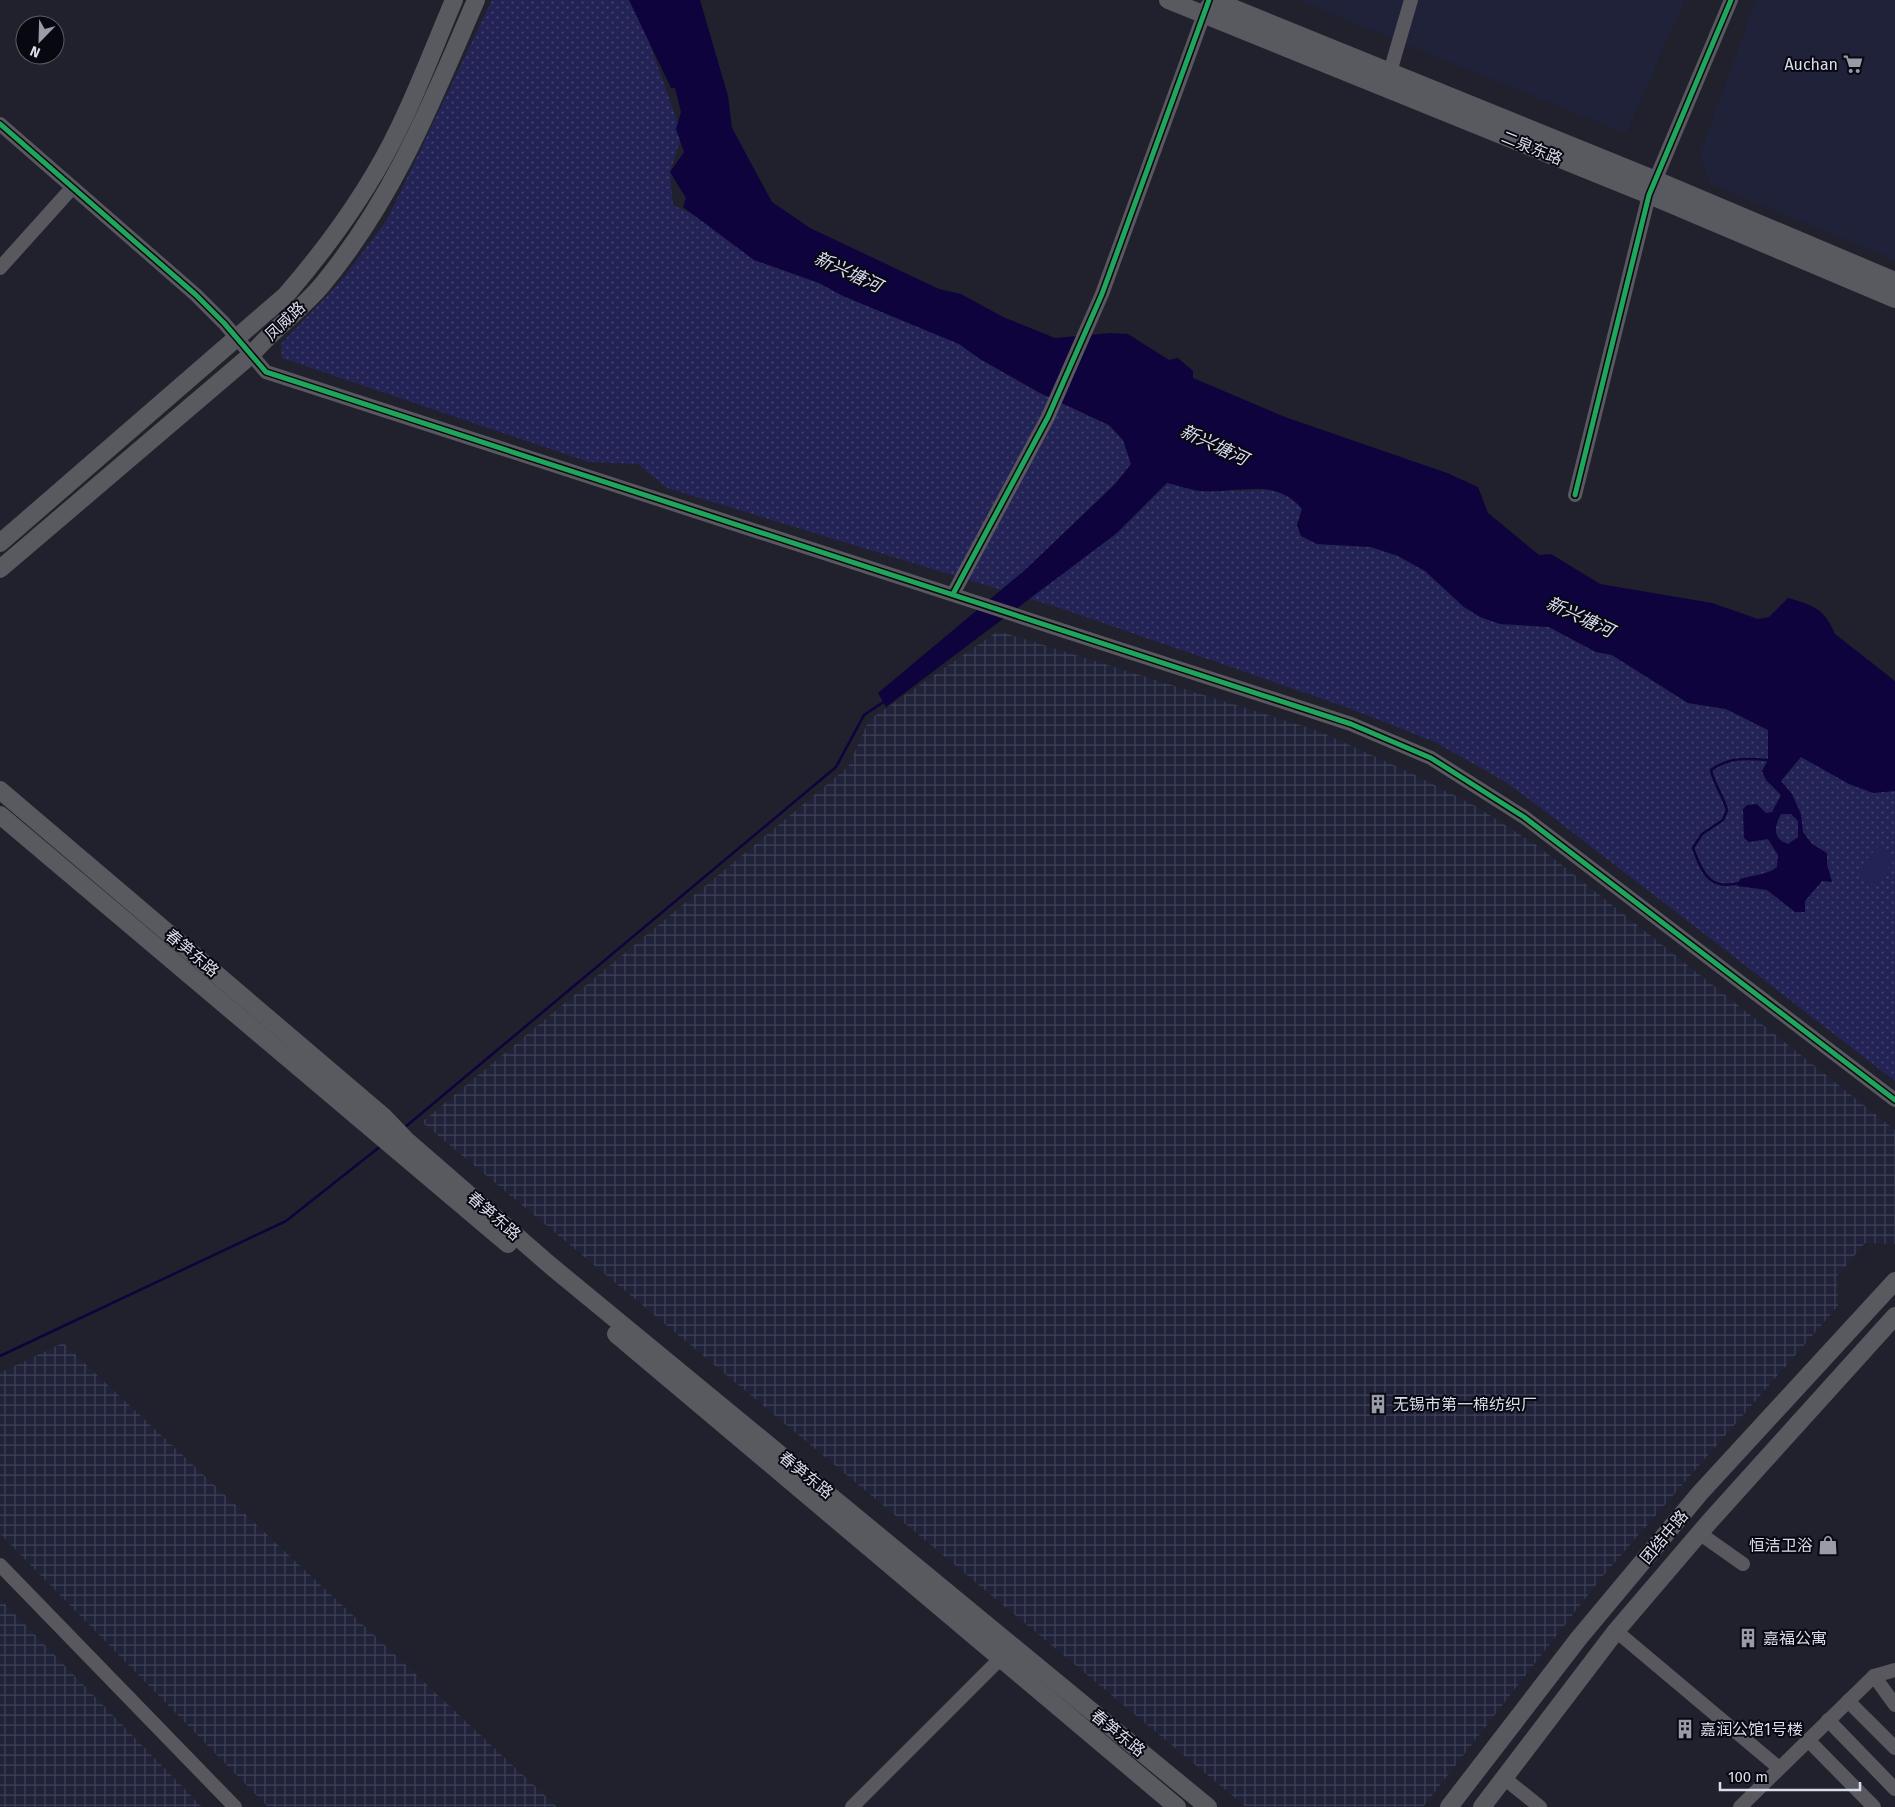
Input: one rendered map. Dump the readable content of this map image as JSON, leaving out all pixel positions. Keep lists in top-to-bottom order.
{
  "streets": {
    "main road": [
      "二泉东路",
      "凤威路",
      "春笋东路",
      "团结中路"
    ]
  },
  "water": ["新兴塘河"],
  "places": {
    "supermarket": ["Auchan"],
    "building": ["无锡市第一棉纺织厂", "嘉福公寓", "嘉润公馆1号楼"],
    "shop": ["恒洁卫浴"]
  },
  "scale_bar": "100 m",
  "north": "bottom left"
}
